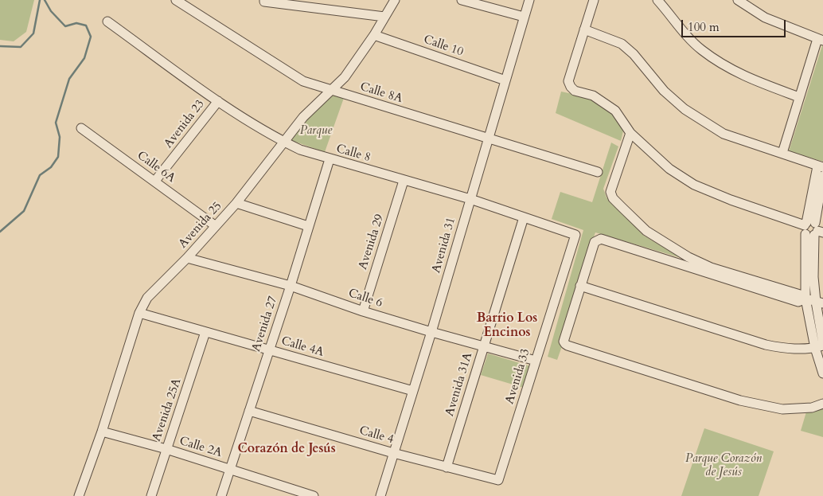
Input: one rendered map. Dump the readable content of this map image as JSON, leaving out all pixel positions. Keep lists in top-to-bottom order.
{
  "streets": {
    "street": [
      "Calle 10",
      "Calle 8A",
      "Avenida 23",
      "Calle 8",
      "Calle 6A",
      "Avenida 25",
      "Avenida 29",
      "Avenida 31",
      "Calle 6",
      "Avenida 27",
      "Calle 4A",
      "Avenida 33",
      "Avenida 31A",
      "Avenida 25A",
      "Calle 4",
      "Calle 2A"
    ]
  },
  "crossings": [
    ["Calle 10", "Avenida 25"],
    ["Calle 10", "Avenida 31"],
    ["Calle 8A", "Avenida 25"],
    ["Calle 8A", "Avenida 31"],
    ["Avenida 23", "Calle 8"],
    ["Avenida 23", "Calle 6A"],
    ["Calle 8", "Avenida 25"],
    ["Calle 8", "Avenida 29"],
    ["Calle 8", "Avenida 31"],
    ["Calle 8", "Avenida 27"],
    ["Calle 8", "Avenida 33"],
    ["Calle 8", "Avenida 31A"],
    ["Calle 6A", "Avenida 25"],
    ["Avenida 25", "Calle 6"],
    ["Avenida 25", "Calle 4A"],
    ["Avenida 25", "Calle 2A"],
    ["Avenida 29", "Calle 6"],
    ["Avenida 31", "Calle 6"],
    ["Avenida 31", "Calle 4A"],
    ["Avenida 31", "Calle 4"],
    ["Calle 6", "Avenida 27"],
    ["Calle 6", "Avenida 33"],
    ["Calle 6", "Avenida 31A"],
    ["Avenida 27", "Calle 4A"],
    ["Avenida 27", "Calle 4"],
    ["Avenida 27", "Calle 2A"],
    ["Calle 4A", "Avenida 25A"],
    ["Avenida 33", "Calle 4"],
    ["Avenida 31A", "Calle 4"],
    ["Avenida 25A", "Calle 2A"]
  ],
  "districts": ["Barrio Los Encinos", "Corazón de Jesús"],
  "parks": ["Parque", "Parque Corazón de Jesús"],
  "scale_bar": "100 m"
}
